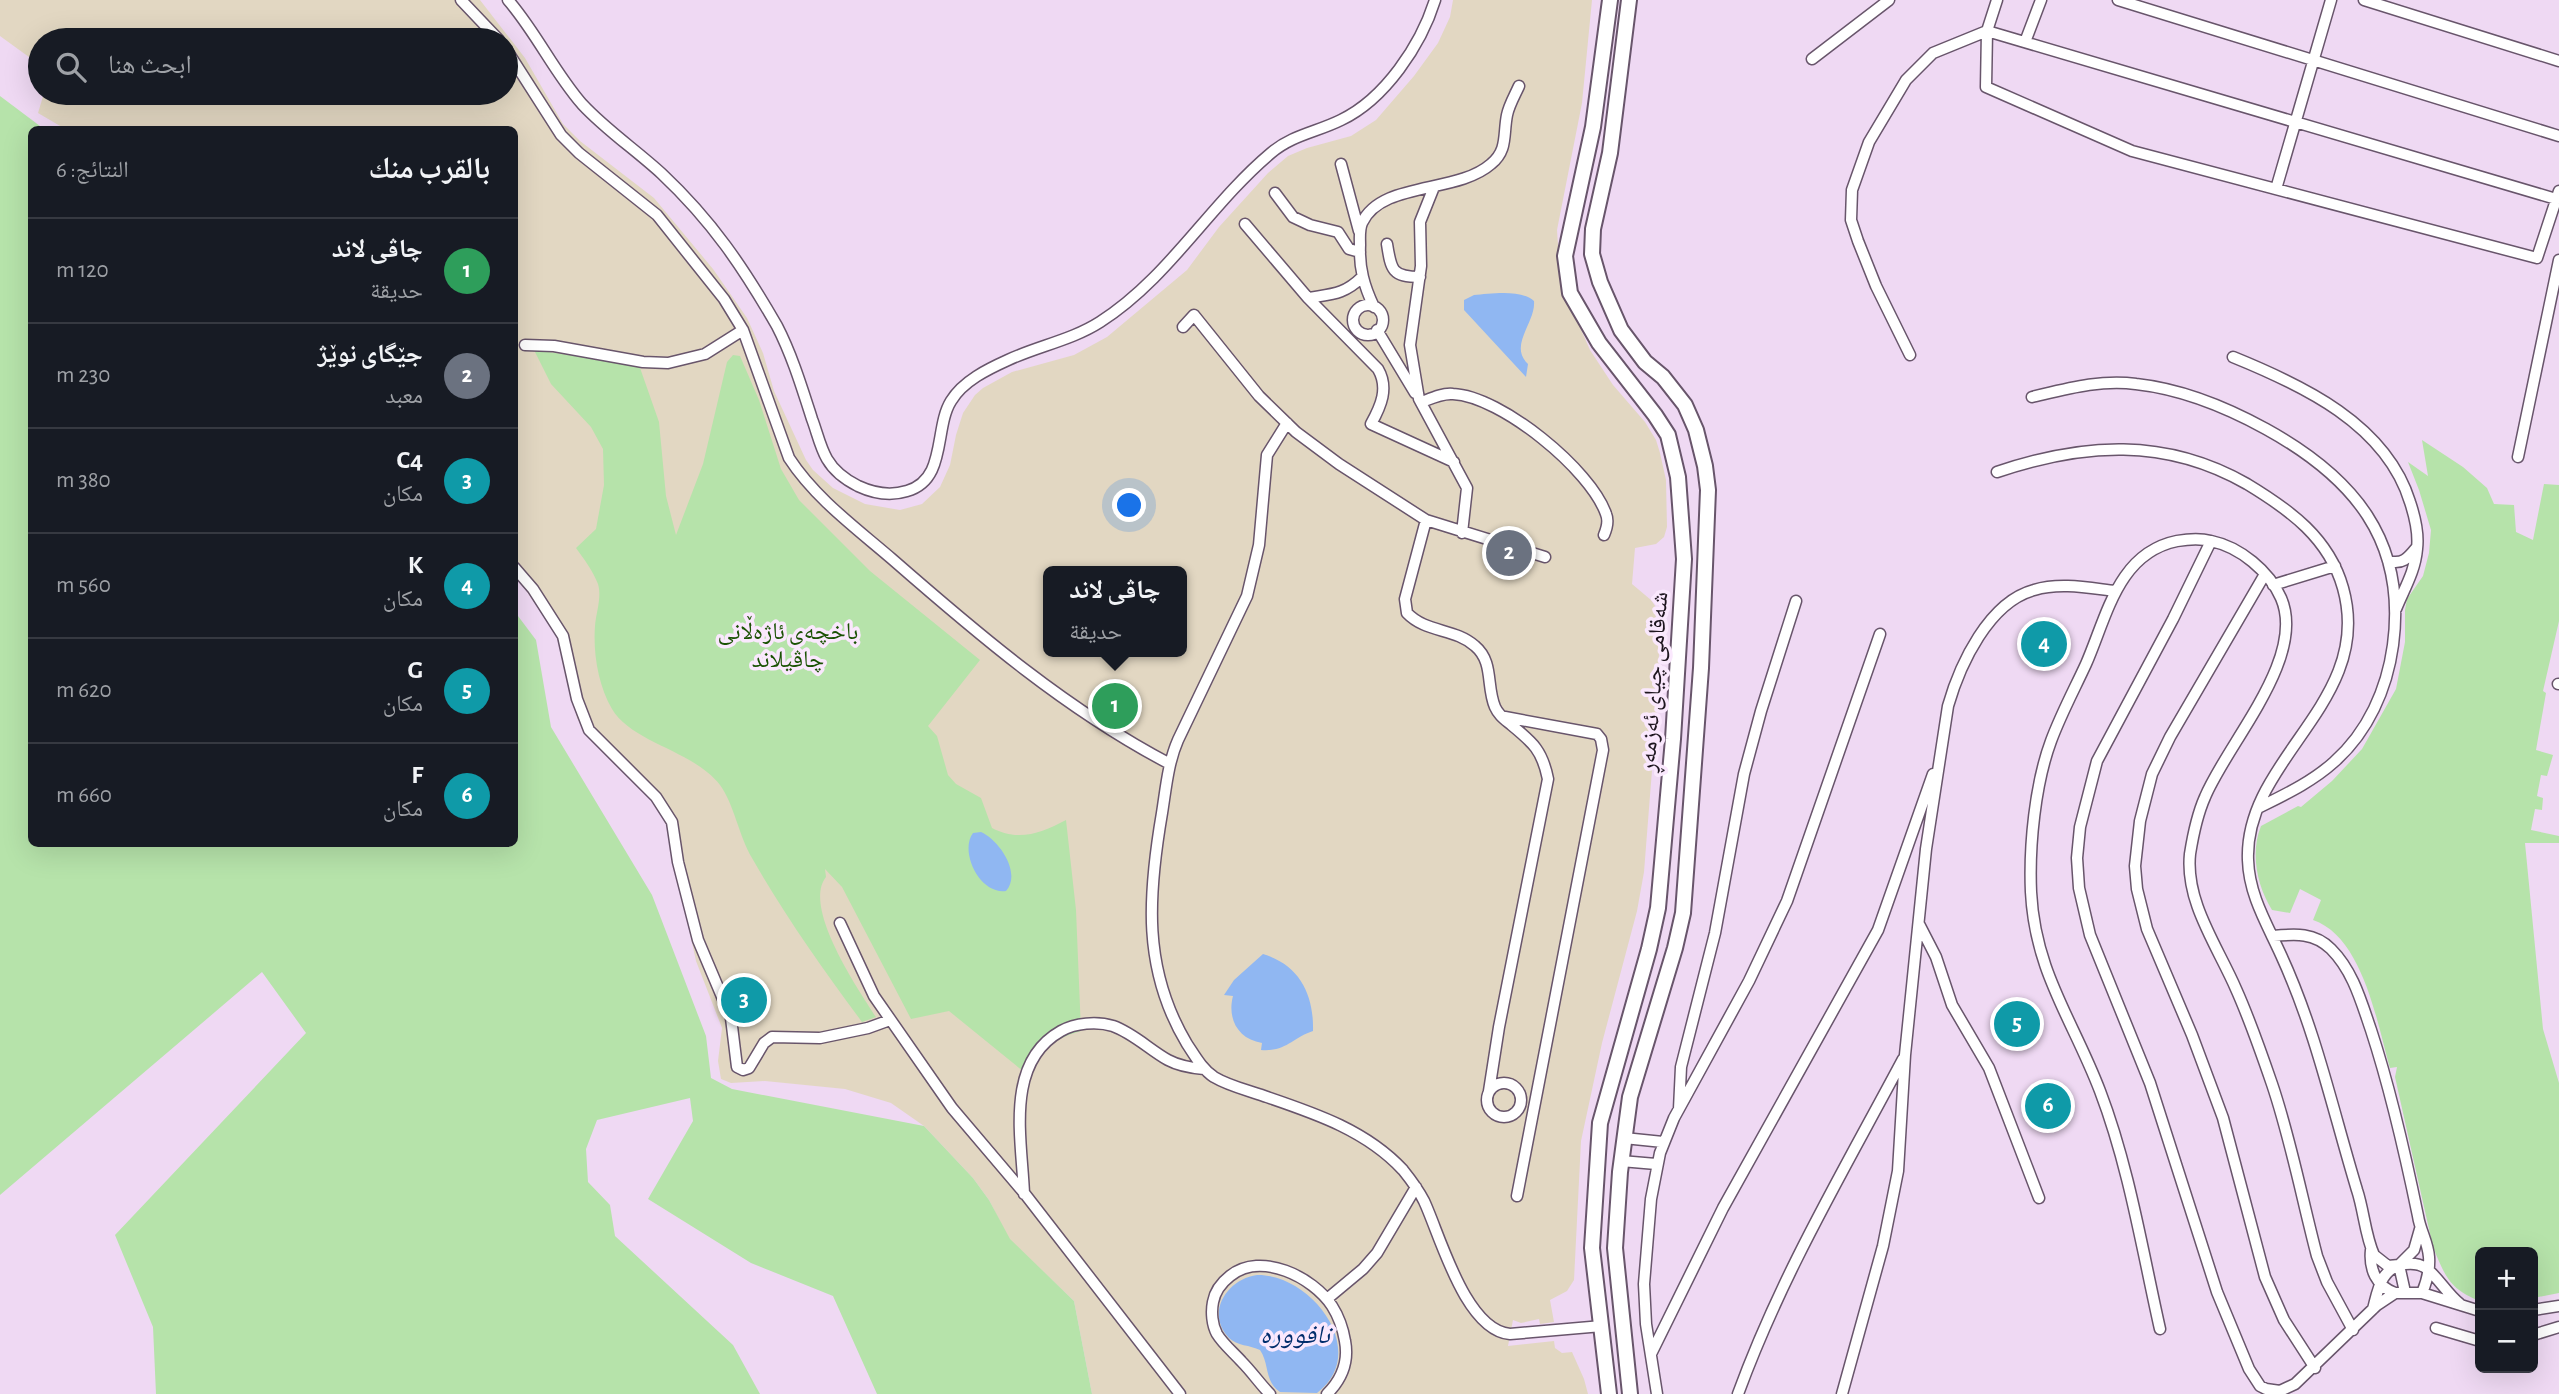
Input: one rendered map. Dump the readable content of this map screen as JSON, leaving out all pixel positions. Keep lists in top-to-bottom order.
{
  "streets": {
    "main road": ["شەقامی چیای ئەزمەڕ"]
  },
  "water": ["نافوورە"],
  "parks": ["باخچەی ئاژەڵانی چاڤیلاند"],
  "page": {
    "search": "ابحث هنا",
    "heading": ["بالقرب منك", "النتائج: 6"],
    "list": [
      {
        "mark": "1",
        "name": "چاڤی لاند",
        "note": "حديقة",
        "value": "120 m"
      },
      {
        "mark": "2",
        "name": "جێگای نوێژ",
        "note": "معبد",
        "value": "230 m"
      },
      {
        "mark": "3",
        "name": "C4",
        "note": "مكان",
        "value": "380 m"
      },
      {
        "mark": "4",
        "name": "K",
        "note": "مكان",
        "value": "560 m"
      },
      {
        "mark": "5",
        "name": "G",
        "note": "مكان",
        "value": "620 m"
      },
      {
        "mark": "6",
        "name": "F",
        "note": "مكان",
        "value": "660 m"
      }
    ],
    "pins": [
      "2",
      "4",
      "1",
      "3",
      "5",
      "6"
    ],
    "popup": ["چاڤی لاند", "حديقة"],
    "map_buttons": ["+", "−"]
  }
}
